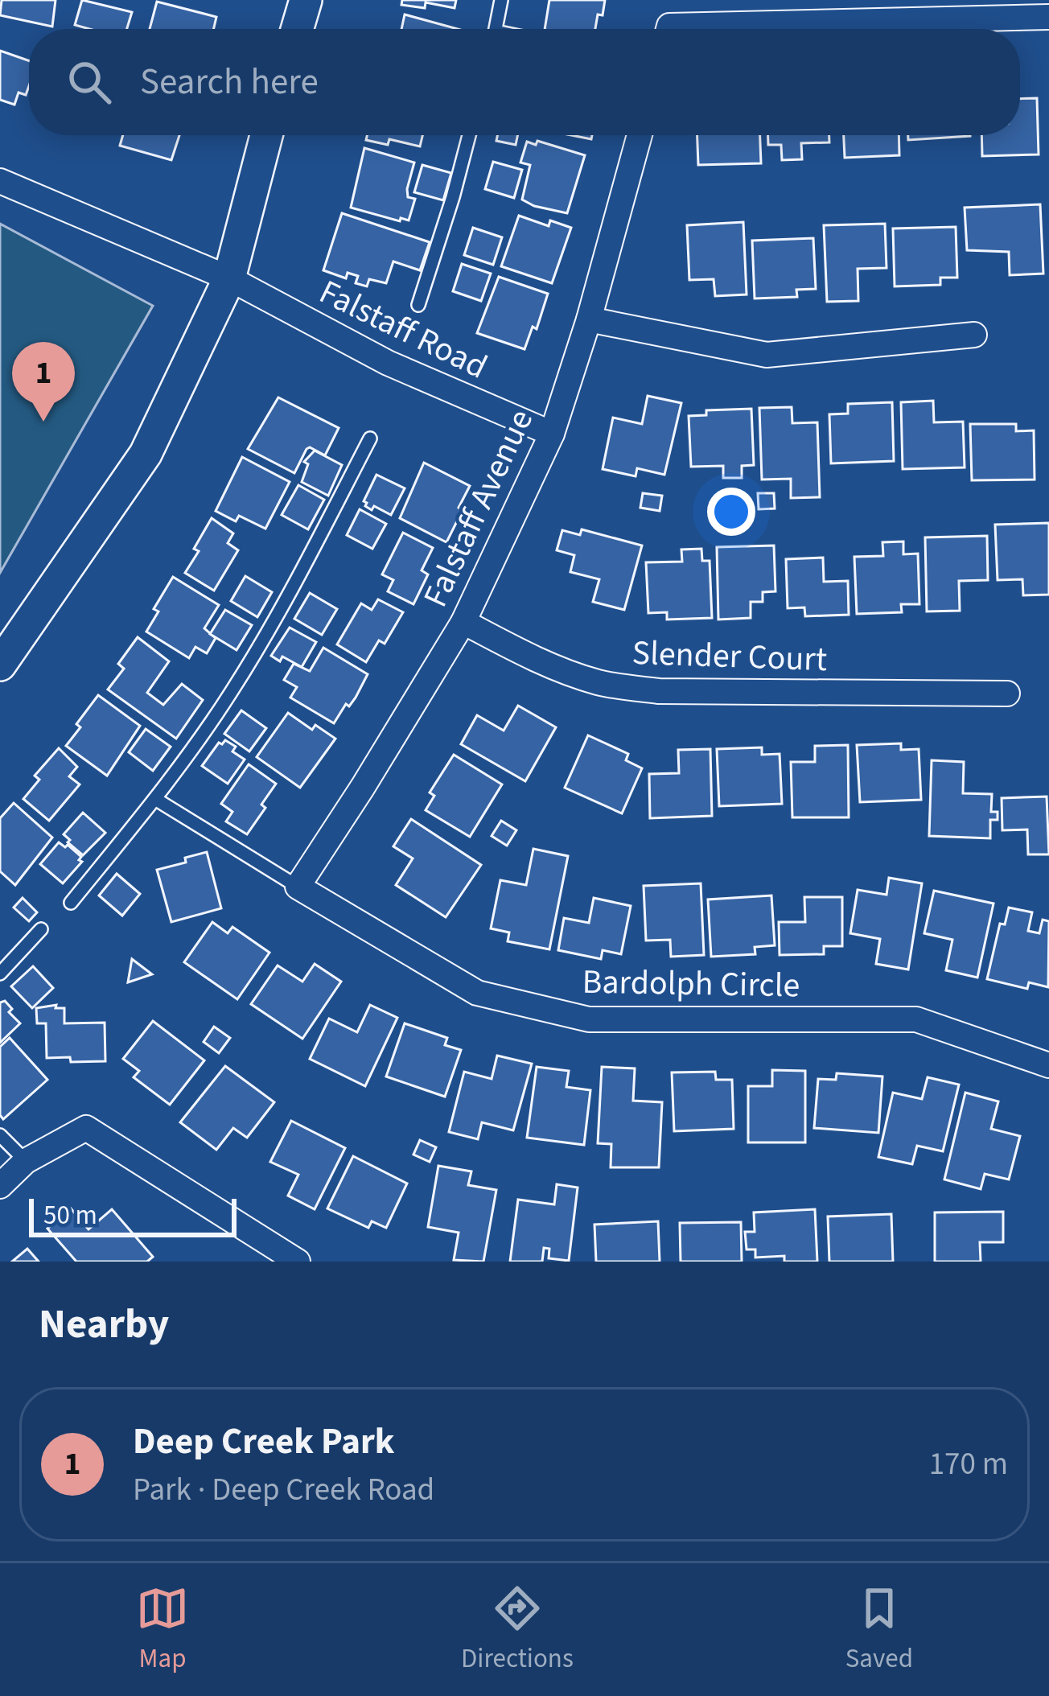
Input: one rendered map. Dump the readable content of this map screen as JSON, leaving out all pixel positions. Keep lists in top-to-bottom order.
{
  "streets": {
    "street": [
      "Falstaff Road",
      "Falstaff Avenue",
      "Slender Court",
      "Bardolph Circle"
    ]
  },
  "crossings": [
    ["Falstaff Road", "Falstaff Avenue"],
    ["Falstaff Avenue", "Slender Court"],
    ["Falstaff Avenue", "Bardolph Circle"]
  ],
  "scale_bar": "50 m",
  "page": {
    "search": "Search here",
    "pins": "1",
    "scale": "50 m",
    "heading": "Nearby",
    "list": [
      {
        "mark": "1",
        "name": "Deep Creek Park",
        "note": "Park · Deep Creek Road",
        "value": "170 m"
      }
    ],
    "nav": ["Map", "Directions", "Saved"]
  }
}
